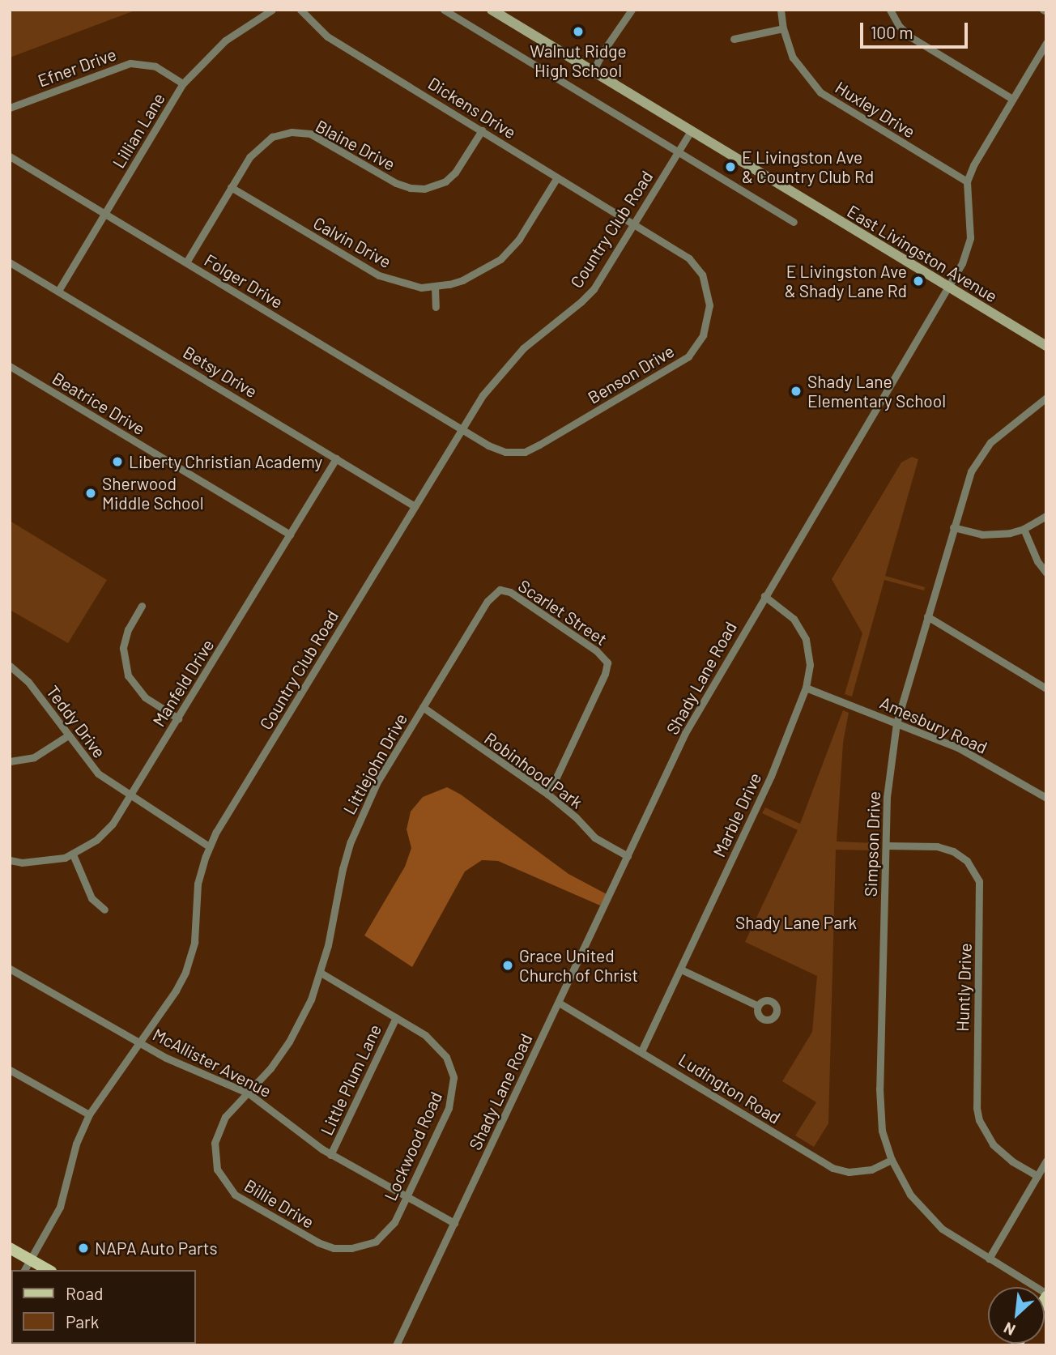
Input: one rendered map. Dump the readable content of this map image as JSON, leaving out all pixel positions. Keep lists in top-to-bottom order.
{
  "streets": {
    "main road": ["East Livingston Avenue"],
    "street": [
      "Efner Drive",
      "Dickens Drive",
      "Huxley Drive",
      "Lillian Lane",
      "Blaine Drive",
      "Country Club Road",
      "Calvin Drive",
      "Folger Drive",
      "Betsy Drive",
      "Benson Drive",
      "Beatrice Drive",
      "Scarlet Street",
      "Shady Lane Road",
      "Manfeld Drive",
      "Teddy Drive",
      "Amesbury Road",
      "Littlejohn Drive",
      "Robinhood Park",
      "Marble Drive",
      "Simpson Drive",
      "Huntly Drive",
      "McAllister Avenue",
      "Little Plum Lane",
      "Ludington Road",
      "Lockwood Road",
      "Billie Drive"
    ]
  },
  "crossings": [
    ["Efner Drive", "Lillian Lane"],
    ["Dickens Drive", "Blaine Drive"],
    ["Dickens Drive", "Country Club Road"],
    ["Dickens Drive", "Calvin Drive"],
    ["Dickens Drive", "Benson Drive"],
    ["Huxley Drive", "Shady Lane Road"],
    ["Lillian Lane", "Folger Drive"],
    ["Lillian Lane", "Betsy Drive"],
    ["Blaine Drive", "Calvin Drive"],
    ["Blaine Drive", "Folger Drive"],
    ["Country Club Road", "East Livingston Avenue"],
    ["Country Club Road", "Folger Drive"],
    ["Country Club Road", "Betsy Drive"],
    ["Country Club Road", "Benson Drive"],
    ["Country Club Road", "Teddy Drive"],
    ["Country Club Road", "McAllister Avenue"],
    ["East Livingston Avenue", "Shady Lane Road"],
    ["Folger Drive", "Benson Drive"],
    ["Betsy Drive", "Manfeld Drive"],
    ["Beatrice Drive", "Manfeld Drive"],
    ["Scarlet Street", "Littlejohn Drive"],
    ["Scarlet Street", "Robinhood Park"],
    ["Shady Lane Road", "Robinhood Park"],
    ["Shady Lane Road", "Marble Drive"],
    ["Shady Lane Road", "McAllister Avenue"],
    ["Shady Lane Road", "Ludington Road"],
    ["Manfeld Drive", "Teddy Drive"],
    ["Amesbury Road", "Marble Drive"],
    ["Amesbury Road", "Simpson Drive"],
    ["Littlejohn Drive", "Robinhood Park"],
    ["Littlejohn Drive", "Lockwood Road"],
    ["Littlejohn Drive", "Billie Drive"],
    ["Marble Drive", "Ludington Road"],
    ["Simpson Drive", "Huntly Drive"],
    ["Simpson Drive", "Ludington Road"],
    ["McAllister Avenue", "Little Plum Lane"],
    ["McAllister Avenue", "Lockwood Road"],
    ["McAllister Avenue", "Billie Drive"],
    ["Little Plum Lane", "Lockwood Road"],
    ["Lockwood Road", "Billie Drive"]
  ],
  "parks": ["Shady Lane Park"],
  "places": [
    "Walnut Ridge High School",
    "E Livingston Ave & Country Club Rd",
    "E Livingston Ave & Shady Lane Rd",
    "Shady Lane Elementary School",
    "Liberty Christian Academy",
    "Sherwood Middle School",
    "Grace United Church of Christ",
    "NAPA Auto Parts"
  ],
  "legend": ["Road", "Park"],
  "scale_bar": "100 m",
  "north": "bottom left"
}
